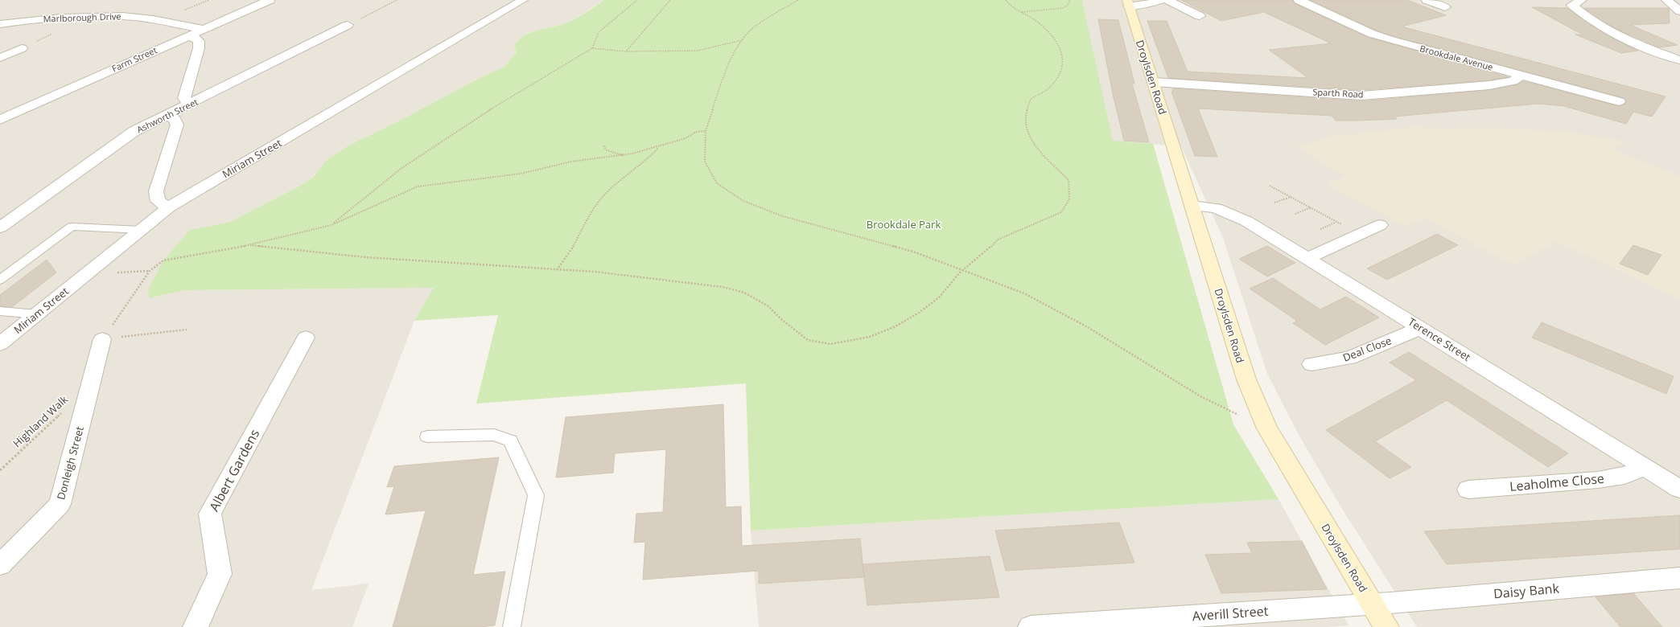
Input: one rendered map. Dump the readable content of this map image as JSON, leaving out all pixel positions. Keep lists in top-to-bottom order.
{
  "streets": {
    "street": [
      "Marlborough Drive",
      "Brookdale Avenue",
      "Farm Street",
      "Droylsden Road",
      "Sparth Road",
      "Ashworth Street",
      "Miriam Street",
      "Terence Street",
      "Deal Close",
      "Donleigh Street",
      "Albert Gardens",
      "Leaholme Close",
      "Daisy Bank",
      "Averill Street"
    ],
    "path": ["Highland Walk"]
  },
  "crossings": [
    ["Marlborough Drive", "Farm Street"],
    ["Brookdale Avenue", "Sparth Road"],
    ["Droylsden Road", "Sparth Road"],
    ["Droylsden Road", "Terence Street"],
    ["Droylsden Road", "Daisy Bank"],
    ["Droylsden Road", "Averill Street"],
    ["Terence Street", "Deal Close"],
    ["Terence Street", "Leaholme Close"],
    ["Daisy Bank", "Averill Street"]
  ],
  "parks": ["Brookdale Park"]
}
